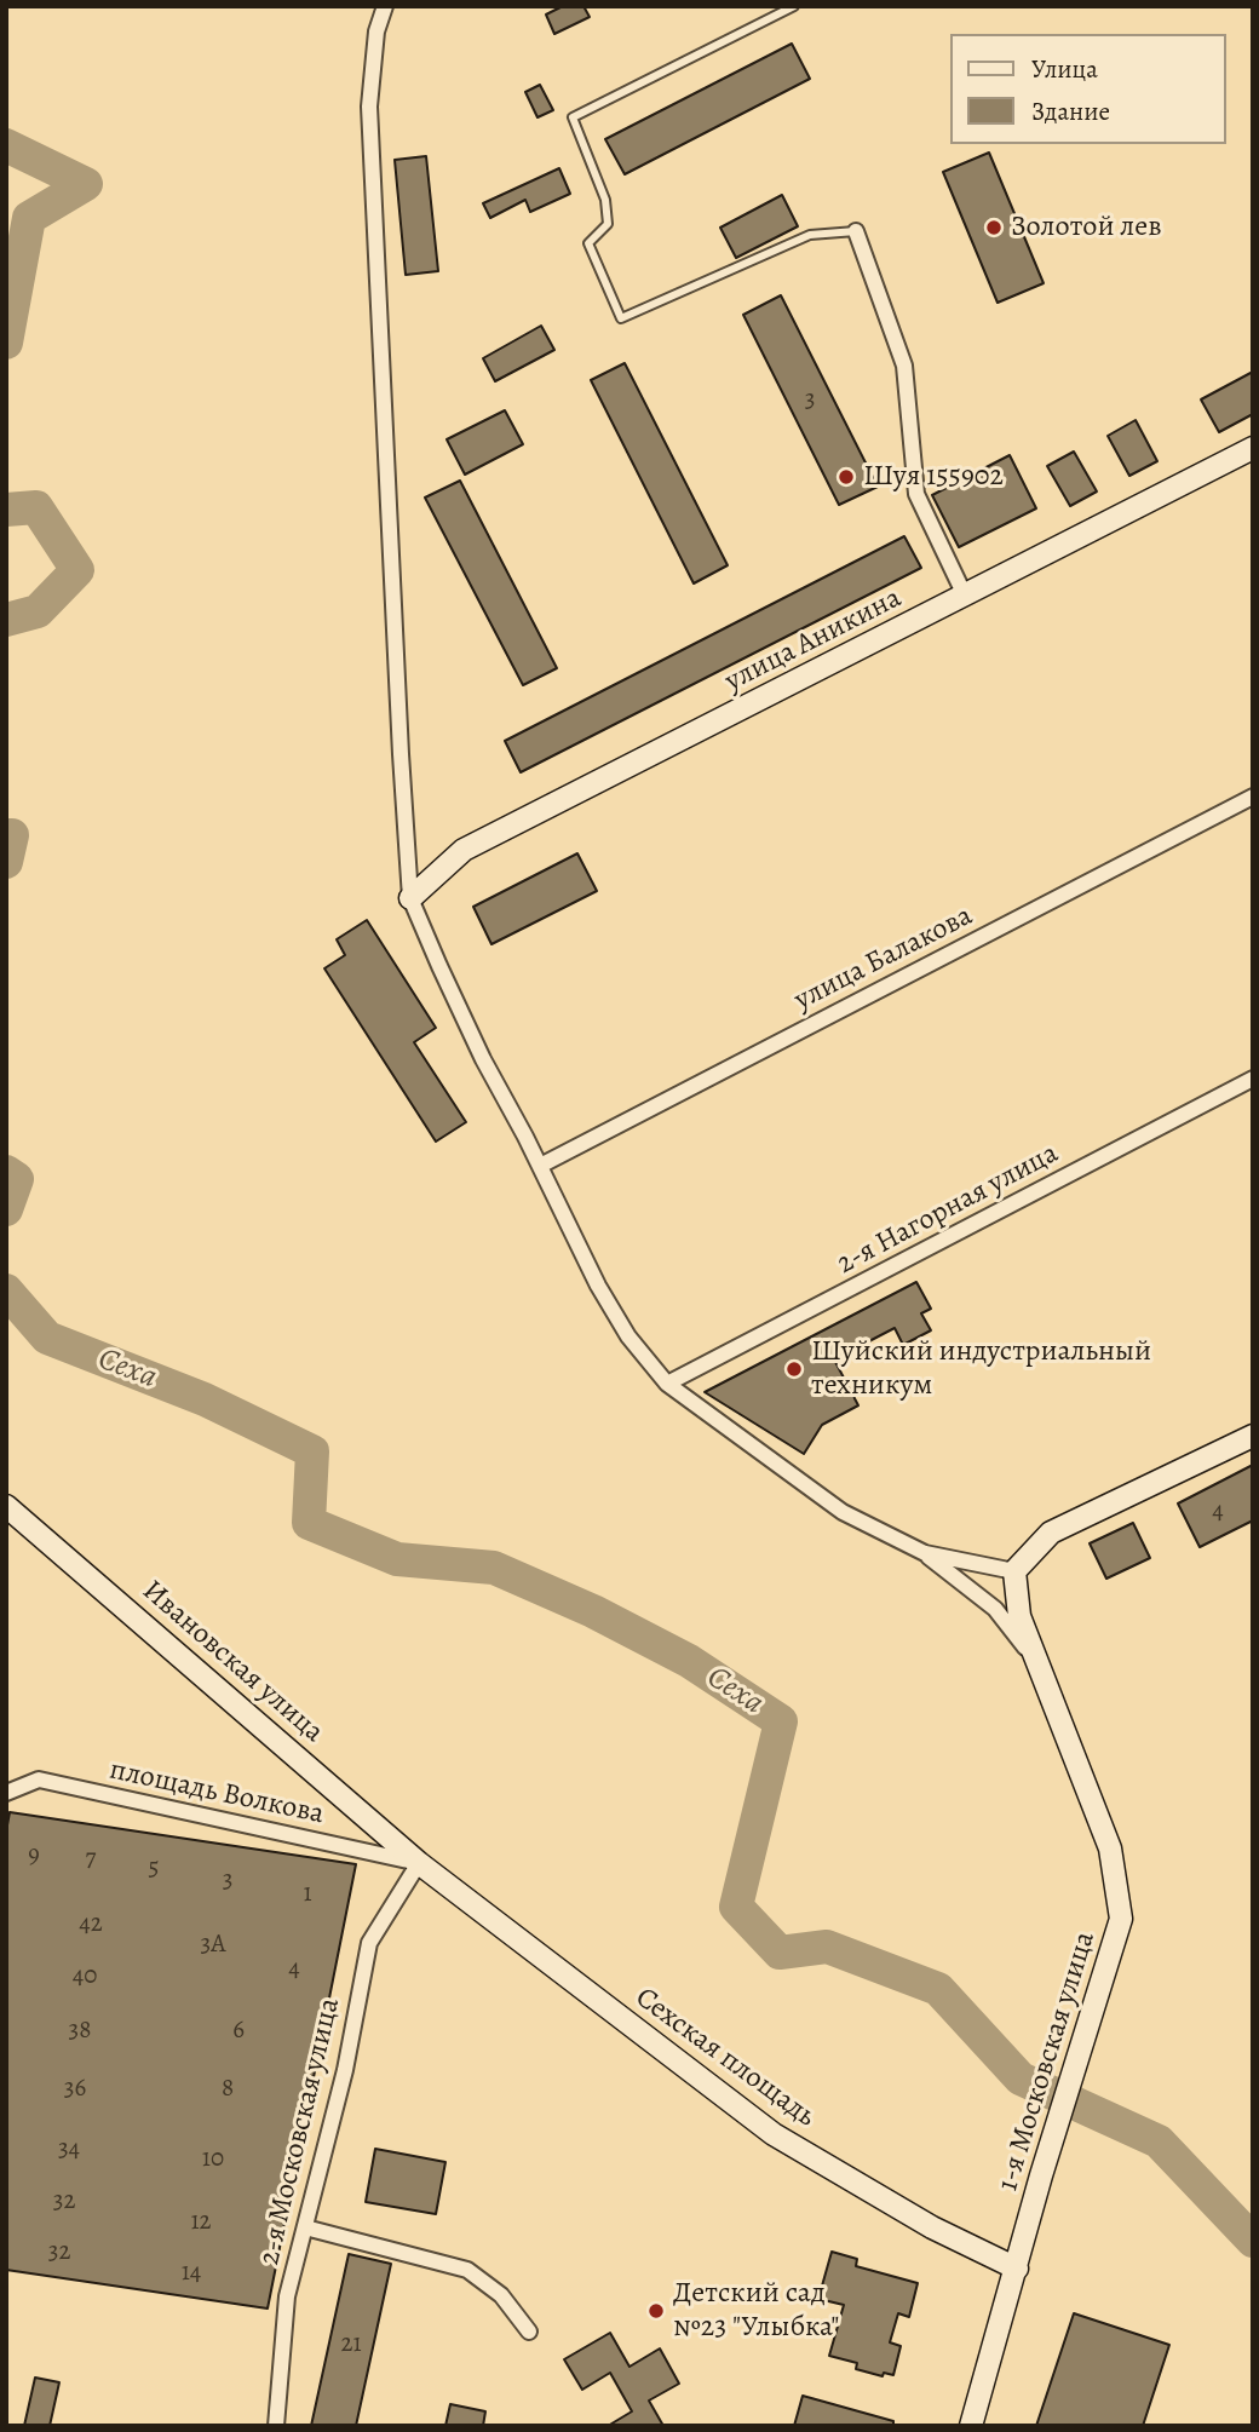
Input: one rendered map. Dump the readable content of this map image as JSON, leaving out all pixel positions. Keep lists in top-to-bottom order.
{
  "streets": {
    "street": [
      "улица Аникина",
      "улица Балакова",
      "2-я Нагорная улица",
      "Ивановская улица",
      "площадь Волкова",
      "Сехская площадь",
      "1-я Московская улица",
      "2-я Московская улица"
    ]
  },
  "crossings": [
    ["Ивановская улица", "площадь Волкова"],
    ["Ивановская улица", "Сехская площадь"],
    ["Ивановская улица", "2-я Московская улица"],
    ["площадь Волкова", "Сехская площадь"],
    ["площадь Волкова", "2-я Московская улица"],
    ["Сехская площадь", "1-я Московская улица"],
    ["Сехская площадь", "2-я Московская улица"]
  ],
  "water": ["Сеха"],
  "places": [
    "Золотой лев",
    "Шуя 155902",
    "Шуйский индустриальный техникум",
    "Детский сад №23 \"Улыбка\""
  ],
  "house_numbers": [
    "3",
    "4",
    "9",
    "7",
    "5",
    "3",
    "1",
    "42",
    "3А",
    "4",
    "40",
    "38",
    "6",
    "36",
    "8",
    "34",
    "10",
    "32",
    "12",
    "32",
    "14",
    "21"
  ],
  "legend": ["Улица", "Здание"]
}
